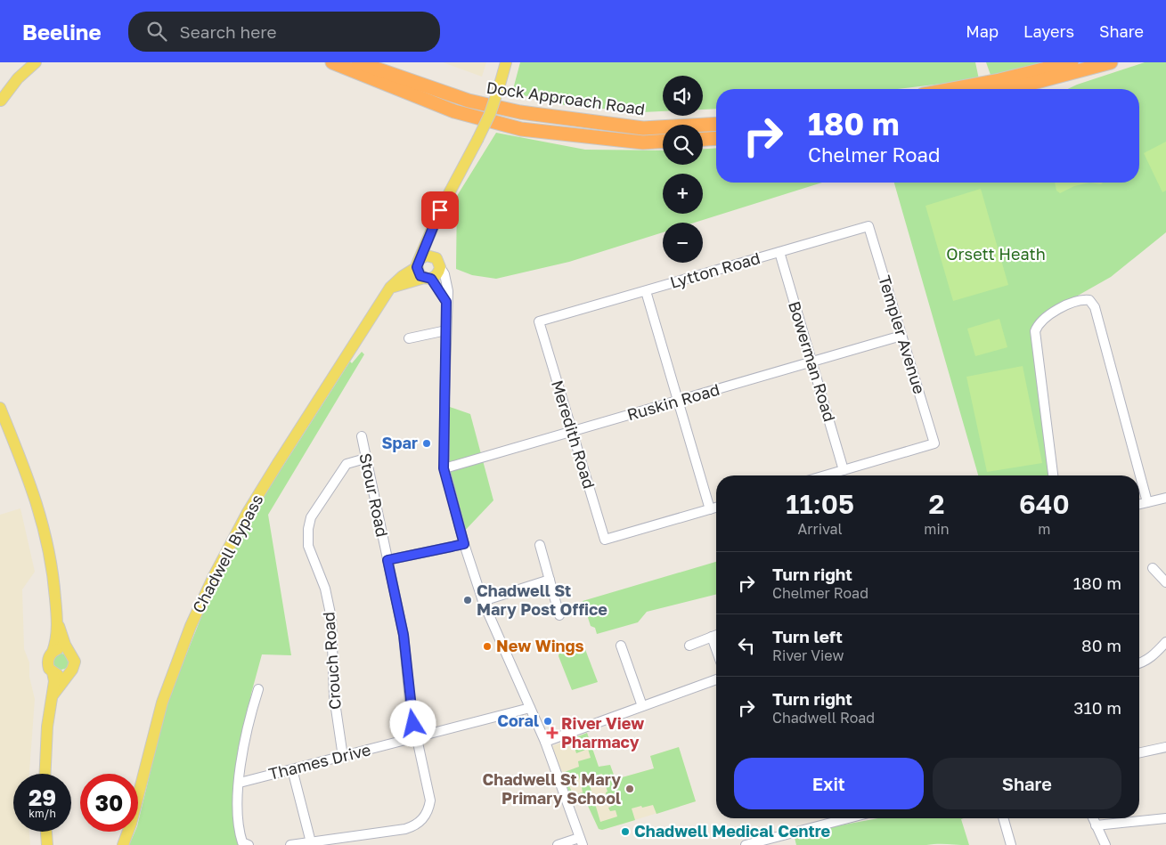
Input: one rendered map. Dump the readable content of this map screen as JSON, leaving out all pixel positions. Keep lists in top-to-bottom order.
{
  "streets": {
    "highway": ["Dock Approach Road"],
    "main road": ["Chadwell Bypass"],
    "street": [
      "Lytton Road",
      "Templer Avenue",
      "Bowerman Road",
      "Ruskin Road",
      "Meredith Road",
      "Stour Road",
      "Crouch Road",
      "Thames Drive"
    ]
  },
  "crossings": [
    ["Lytton Road", "Templer Avenue"],
    ["Lytton Road", "Bowerman Road"],
    ["Lytton Road", "Meredith Road"],
    ["Templer Avenue", "Bowerman Road"],
    ["Templer Avenue", "Ruskin Road"],
    ["Bowerman Road", "Ruskin Road"],
    ["Ruskin Road", "Meredith Road"],
    ["Stour Road", "Crouch Road"],
    ["Stour Road", "Thames Drive"],
    ["Crouch Road", "Thames Drive"]
  ],
  "parks": ["Orsett Heath"],
  "places": {
    "other": [
      "Spar",
      "Chadwell St Mary Post Office",
      "New Wings",
      "Coral",
      "Chadwell St Mary Primary School",
      "Chadwell Medical Centre"
    ],
    "health": ["River View Pharmacy"]
  },
  "page": {
    "header": "Beeline",
    "search": "Search here",
    "nav": ["Map", "Layers", "Share"],
    "map_buttons": ["+", "−"],
    "turn": ["180 m", "Chelmer Road"],
    "eta": [
      "11:05",
      "Arrival",
      "2",
      "min",
      "640",
      "m"
    ],
    "list": [
      {
        "name": "Turn right",
        "note": "Chelmer Road",
        "value": "180 m"
      },
      {
        "name": "Turn left",
        "note": "River View",
        "value": "80 m"
      },
      {
        "name": "Turn right",
        "note": "Chadwell Road",
        "value": "310 m"
      }
    ],
    "buttons": ["Exit", "Share"],
    "speed": "29 km/h",
    "limit": "30"
  }
}
